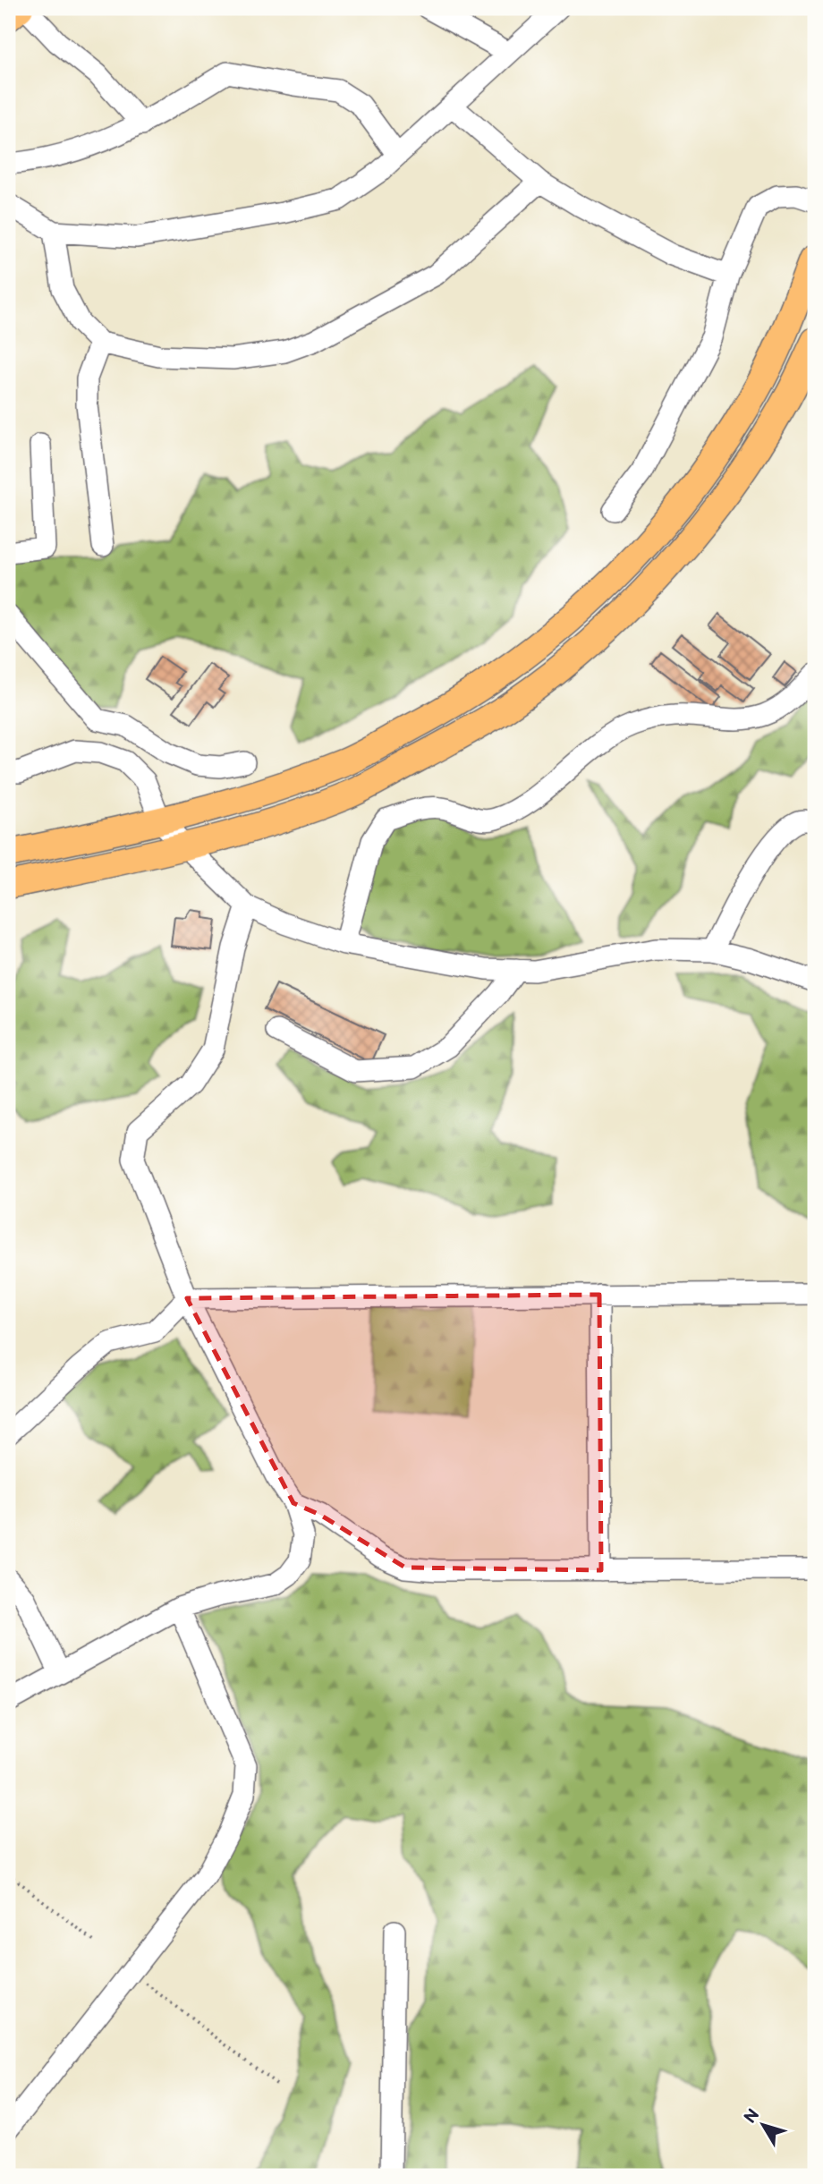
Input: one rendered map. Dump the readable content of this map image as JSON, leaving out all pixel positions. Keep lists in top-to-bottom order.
{
  "north": "top left"
}
